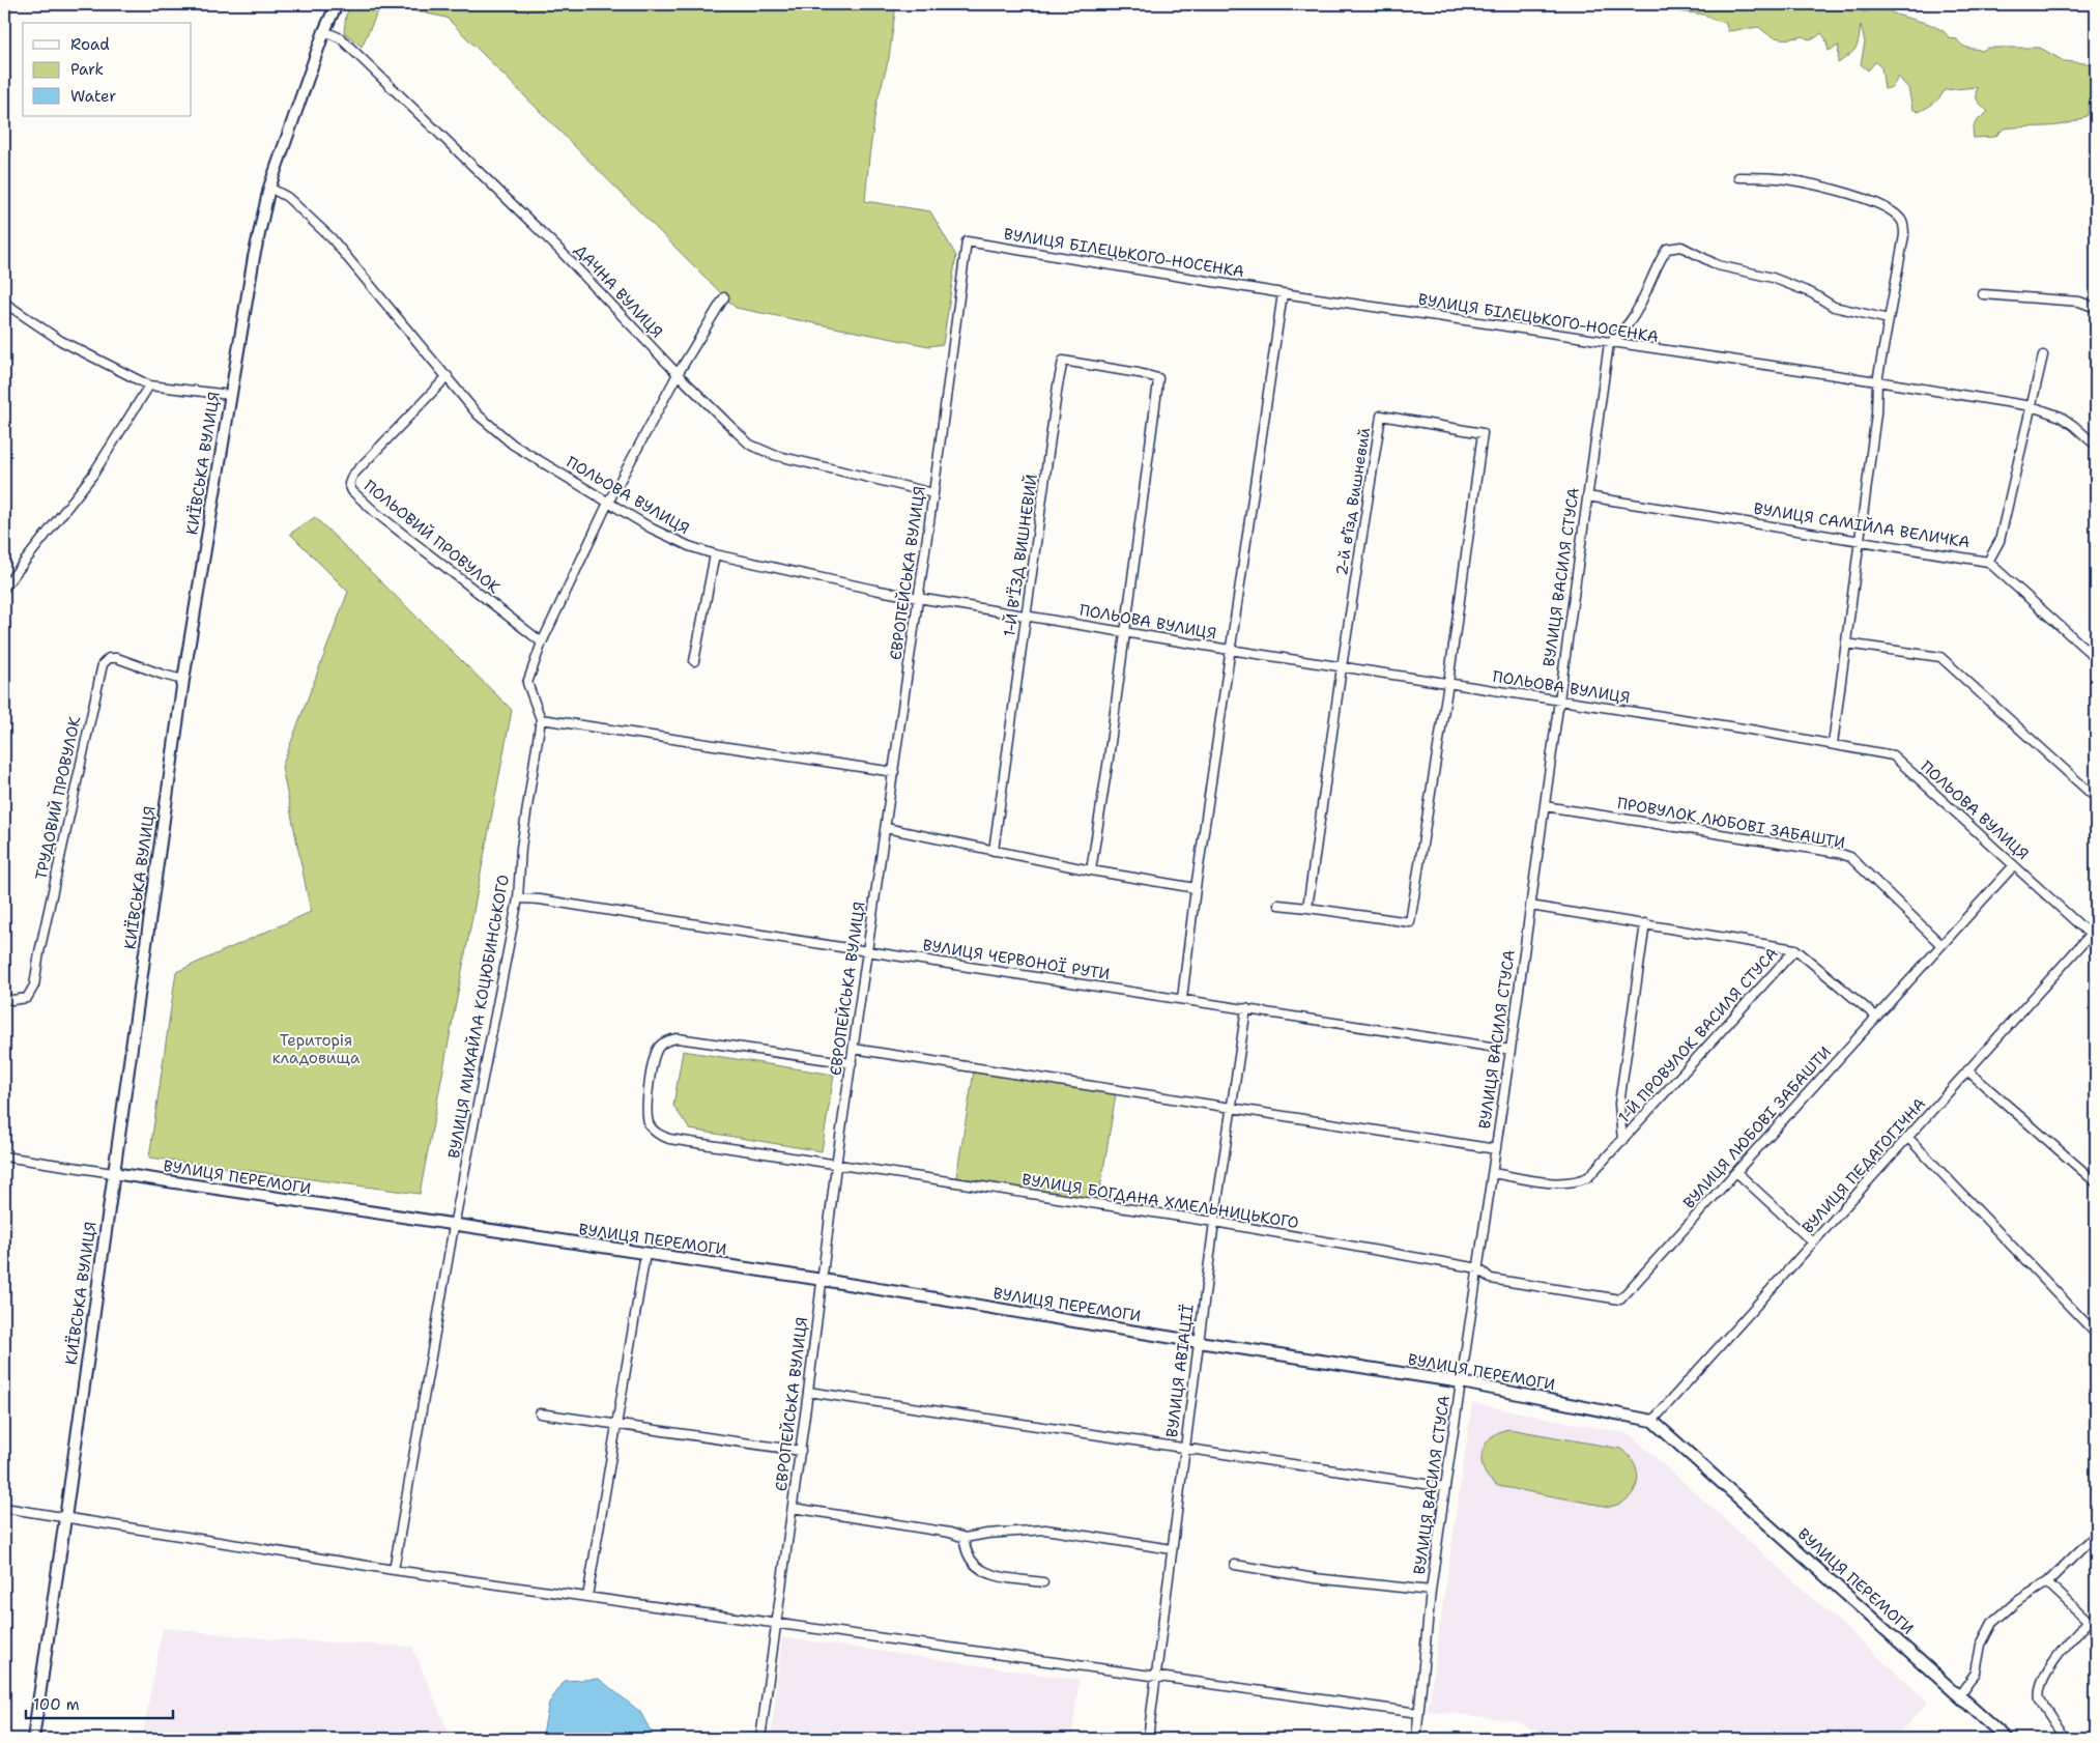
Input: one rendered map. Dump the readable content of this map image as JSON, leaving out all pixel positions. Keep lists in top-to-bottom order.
{
  "streets": {
    "street": [
      "ВУЛИЦЯ БІЛЕЦЬКОГО-НОСЕНКА",
      "ДАЧНА ВУЛИЦЯ",
      "КИЇВСЬКА ВУЛИЦЯ",
      "ПОЛЬОВА ВУЛИЦЯ",
      "2-й вʼїзд Вишневий",
      "ВУЛИЦЯ САМІЙЛА ВЕЛИЧКА",
      "ПОЛЬОВИЙ ПРОВУЛОК",
      "1-Й В'ЇЗД ВИШНЕВИЙ",
      "ЄВРОПЕЙСЬКА ВУЛИЦЯ",
      "ВУЛИЦЯ ВАСИЛЯ СТУСА",
      "ТРУДОВИЙ ПРОВУЛОК",
      "ПРОВУЛОК ЛЮБОВІ ЗАБАШТИ",
      "ВУЛИЦЯ ЧЕРВОНОЇ РУТИ",
      "ВУЛИЦЯ МИХАЙЛА КОЦЮБИНСЬКОГО",
      "1-Й ПРОВУЛОК ВАСИЛЯ СТУСА",
      "ВУЛИЦЯ ЛЮБОВІ ЗАБАШТИ",
      "ВУЛИЦЯ ПЕДАГОГІЧНА",
      "ВУЛИЦЯ ПЕРЕМОГИ",
      "ВУЛИЦЯ БОГДАНА ХМЕЛЬНИЦЬКОГО",
      "ВУЛИЦЯ АВІАЦІЇ"
    ]
  },
  "crossings": [
    ["ВУЛИЦЯ БІЛЕЦЬКОГО-НОСЕНКА", "ЄВРОПЕЙСЬКА ВУЛИЦЯ"],
    ["ВУЛИЦЯ БІЛЕЦЬКОГО-НОСЕНКА", "ВУЛИЦЯ ВАСИЛЯ СТУСА"],
    ["ДАЧНА ВУЛИЦЯ", "КИЇВСЬКА ВУЛИЦЯ"],
    ["ДАЧНА ВУЛИЦЯ", "ЄВРОПЕЙСЬКА ВУЛИЦЯ"],
    ["ДАЧНА ВУЛИЦЯ", "ВУЛИЦЯ МИХАЙЛА КОЦЮБИНСЬКОГО"],
    ["КИЇВСЬКА ВУЛИЦЯ", "ПОЛЬОВА ВУЛИЦЯ"],
    ["КИЇВСЬКА ВУЛИЦЯ", "ТРУДОВИЙ ПРОВУЛОК"],
    ["КИЇВСЬКА ВУЛИЦЯ", "ВУЛИЦЯ ПЕРЕМОГИ"],
    ["ПОЛЬОВА ВУЛИЦЯ", "2-й вʼїзд Вишневий"],
    ["ПОЛЬОВА ВУЛИЦЯ", "ПОЛЬОВИЙ ПРОВУЛОК"],
    ["ПОЛЬОВА ВУЛИЦЯ", "1-Й В'ЇЗД ВИШНЕВИЙ"],
    ["ПОЛЬОВА ВУЛИЦЯ", "ЄВРОПЕЙСЬКА ВУЛИЦЯ"],
    ["ПОЛЬОВА ВУЛИЦЯ", "ВУЛИЦЯ ВАСИЛЯ СТУСА"],
    ["ПОЛЬОВА ВУЛИЦЯ", "ВУЛИЦЯ МИХАЙЛА КОЦЮБИНСЬКОГО"],
    ["ПОЛЬОВА ВУЛИЦЯ", "ВУЛИЦЯ ЛЮБОВІ ЗАБАШТИ"],
    ["ПОЛЬОВА ВУЛИЦЯ", "ВУЛИЦЯ ПЕДАГОГІЧНА"],
    ["ВУЛИЦЯ САМІЙЛА ВЕЛИЧКА", "ВУЛИЦЯ ВАСИЛЯ СТУСА"],
    ["ПОЛЬОВИЙ ПРОВУЛОК", "ВУЛИЦЯ МИХАЙЛА КОЦЮБИНСЬКОГО"],
    ["ЄВРОПЕЙСЬКА ВУЛИЦЯ", "ВУЛИЦЯ ЧЕРВОНОЇ РУТИ"],
    ["ЄВРОПЕЙСЬКА ВУЛИЦЯ", "ВУЛИЦЯ ПЕРЕМОГИ"],
    ["ЄВРОПЕЙСЬКА ВУЛИЦЯ", "ВУЛИЦЯ БОГДАНА ХМЕЛЬНИЦЬКОГО"],
    ["ВУЛИЦЯ ВАСИЛЯ СТУСА", "ПРОВУЛОК ЛЮБОВІ ЗАБАШТИ"],
    ["ВУЛИЦЯ ВАСИЛЯ СТУСА", "ВУЛИЦЯ ЧЕРВОНОЇ РУТИ"],
    ["ВУЛИЦЯ ВАСИЛЯ СТУСА", "1-Й ПРОВУЛОК ВАСИЛЯ СТУСА"],
    ["ВУЛИЦЯ ВАСИЛЯ СТУСА", "ВУЛИЦЯ ЛЮБОВІ ЗАБАШТИ"],
    ["ВУЛИЦЯ ВАСИЛЯ СТУСА", "ВУЛИЦЯ ПЕРЕМОГИ"],
    ["ВУЛИЦЯ ВАСИЛЯ СТУСА", "ВУЛИЦЯ БОГДАНА ХМЕЛЬНИЦЬКОГО"],
    ["ПРОВУЛОК ЛЮБОВІ ЗАБАШТИ", "ВУЛИЦЯ ЛЮБОВІ ЗАБАШТИ"],
    ["ВУЛИЦЯ ЧЕРВОНОЇ РУТИ", "ВУЛИЦЯ МИХАЙЛА КОЦЮБИНСЬКОГО"],
    ["ВУЛИЦЯ ЧЕРВОНОЇ РУТИ", "ВУЛИЦЯ АВІАЦІЇ"],
    ["ВУЛИЦЯ МИХАЙЛА КОЦЮБИНСЬКОГО", "ВУЛИЦЯ ПЕРЕМОГИ"],
    ["1-Й ПРОВУЛОК ВАСИЛЯ СТУСА", "ВУЛИЦЯ ЛЮБОВІ ЗАБАШТИ"],
    ["ВУЛИЦЯ ЛЮБОВІ ЗАБАШТИ", "ВУЛИЦЯ БОГДАНА ХМЕЛЬНИЦЬКОГО"],
    ["ВУЛИЦЯ ПЕДАГОГІЧНА", "ВУЛИЦЯ ПЕРЕМОГИ"],
    ["ВУЛИЦЯ ПЕРЕМОГИ", "ВУЛИЦЯ АВІАЦІЇ"],
    ["ВУЛИЦЯ БОГДАНА ХМЕЛЬНИЦЬКОГО", "ВУЛИЦЯ АВІАЦІЇ"]
  ],
  "parks": ["Територія кладовища"],
  "legend": ["Road", "Park", "Water"],
  "scale_bar": "100 m"
}
